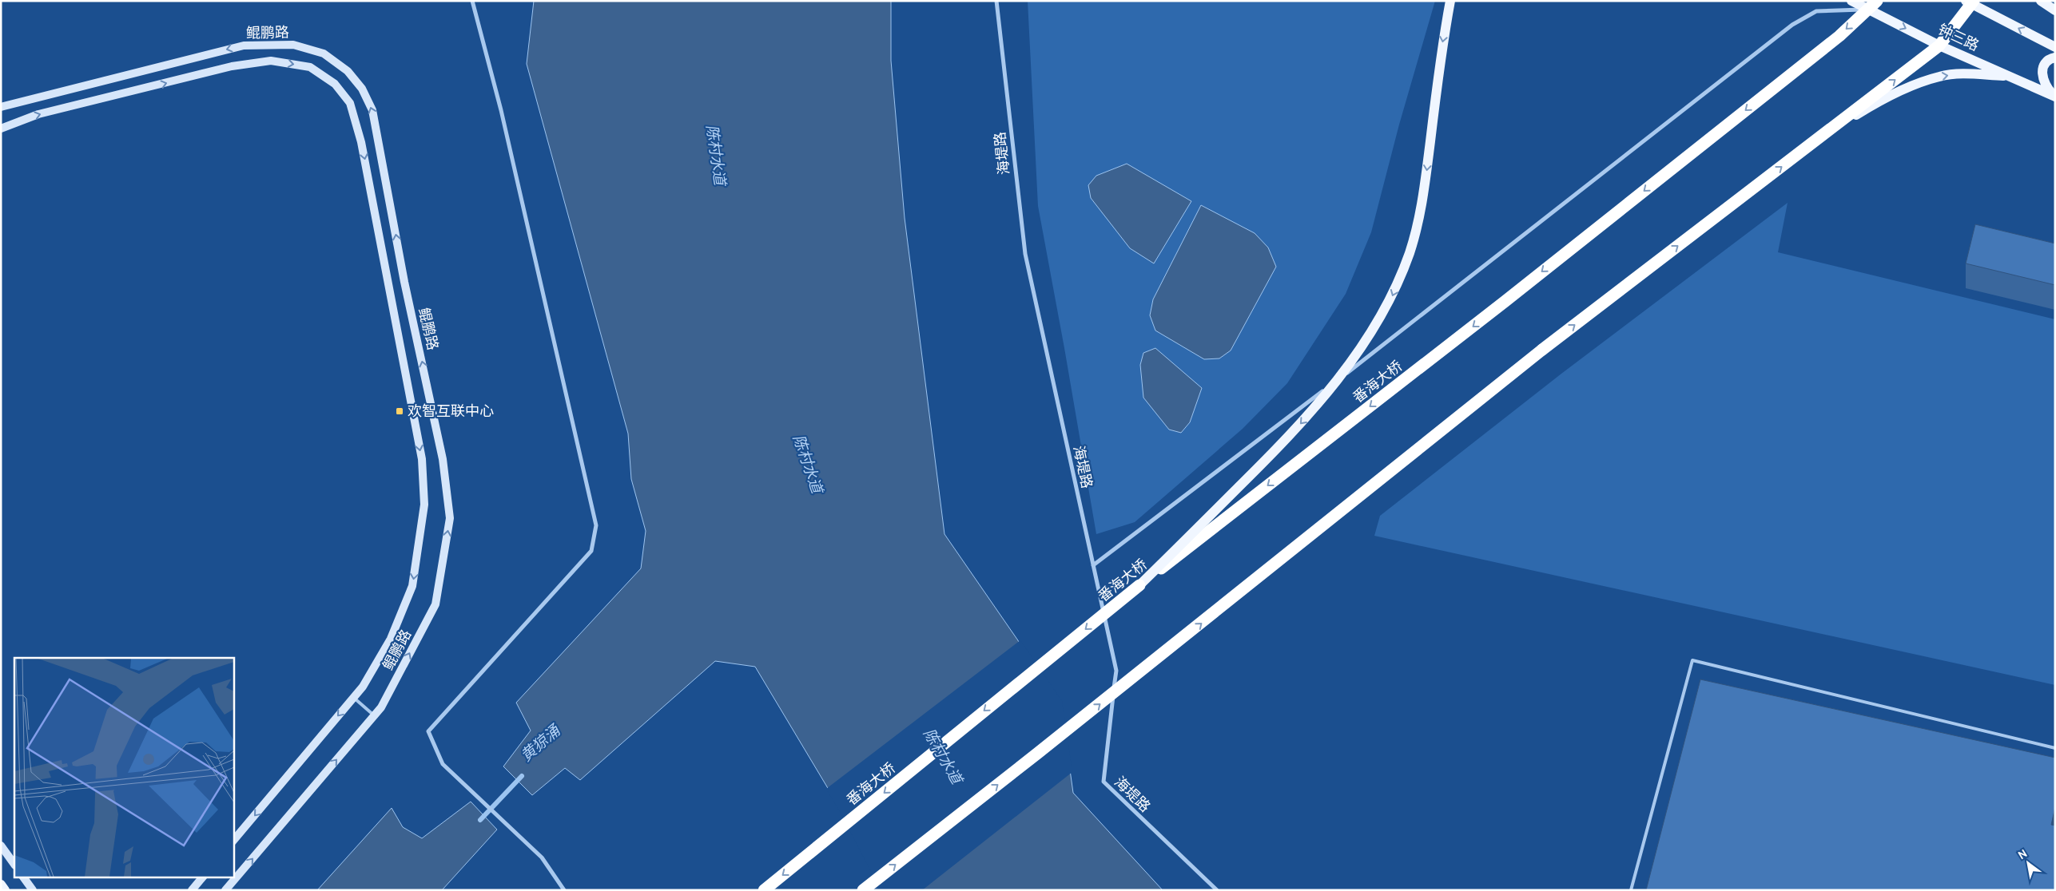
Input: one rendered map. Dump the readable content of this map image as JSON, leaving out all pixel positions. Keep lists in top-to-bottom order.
{
  "streets": {
    "highway": ["番海大桥"],
    "main road": ["钟三路"],
    "street": ["鲲鹏路", "海堤路"]
  },
  "crossings": [
    ["钟三路", "番海大桥"]
  ],
  "water": ["陈村水道", "黄猄涌"],
  "places": {
    "transit": ["欢智互联中心"]
  },
  "north": "top left"
}
